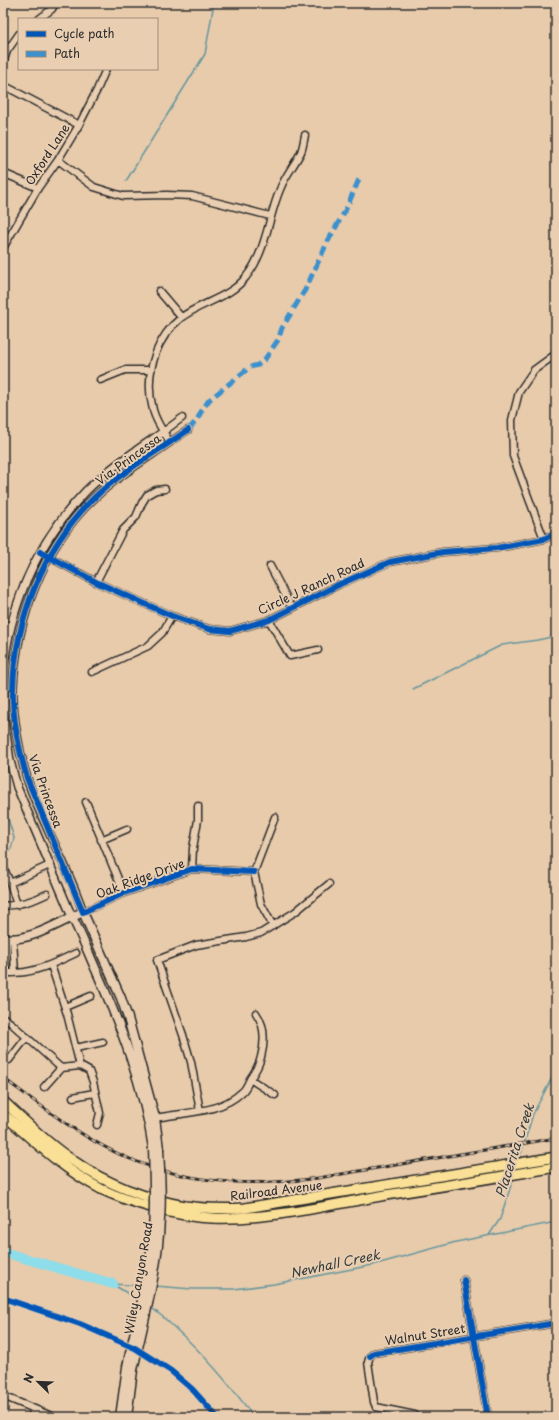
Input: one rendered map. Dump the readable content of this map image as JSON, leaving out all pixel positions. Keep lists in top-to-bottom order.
{
  "streets": {
    "main road": [
      "Via Princessa",
      "Oak Ridge Drive",
      "Railroad Avenue",
      "Wiley Canyon Road"
    ],
    "street": ["Oxford Lane", "Circle J Ranch Road", "Walnut Street"]
  },
  "crossings": [
    ["Via Princessa", "Circle J Ranch Road"],
    ["Via Princessa", "Oak Ridge Drive"],
    ["Via Princessa", "Wiley Canyon Road"]
  ],
  "water": ["Placerita Creek", "Newhall Creek"],
  "legend": ["Cycle path", "Path"],
  "north": "top left"
}
